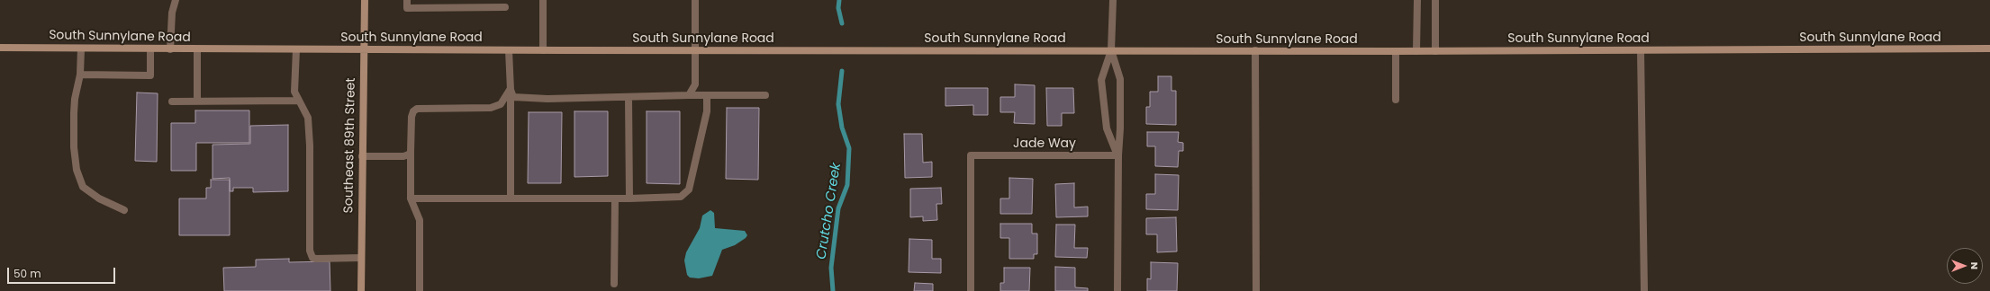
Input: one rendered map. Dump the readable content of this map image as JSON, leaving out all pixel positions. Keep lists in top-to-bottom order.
{
  "streets": {
    "main road": ["South Sunnylane Road", "Southeast 89th Street"],
    "street": ["Jade Way"]
  },
  "crossings": [
    ["South Sunnylane Road", "Southeast 89th Street"]
  ],
  "water": ["Crutcho Creek"],
  "scale_bar": "50 m",
  "north": "right"
}
